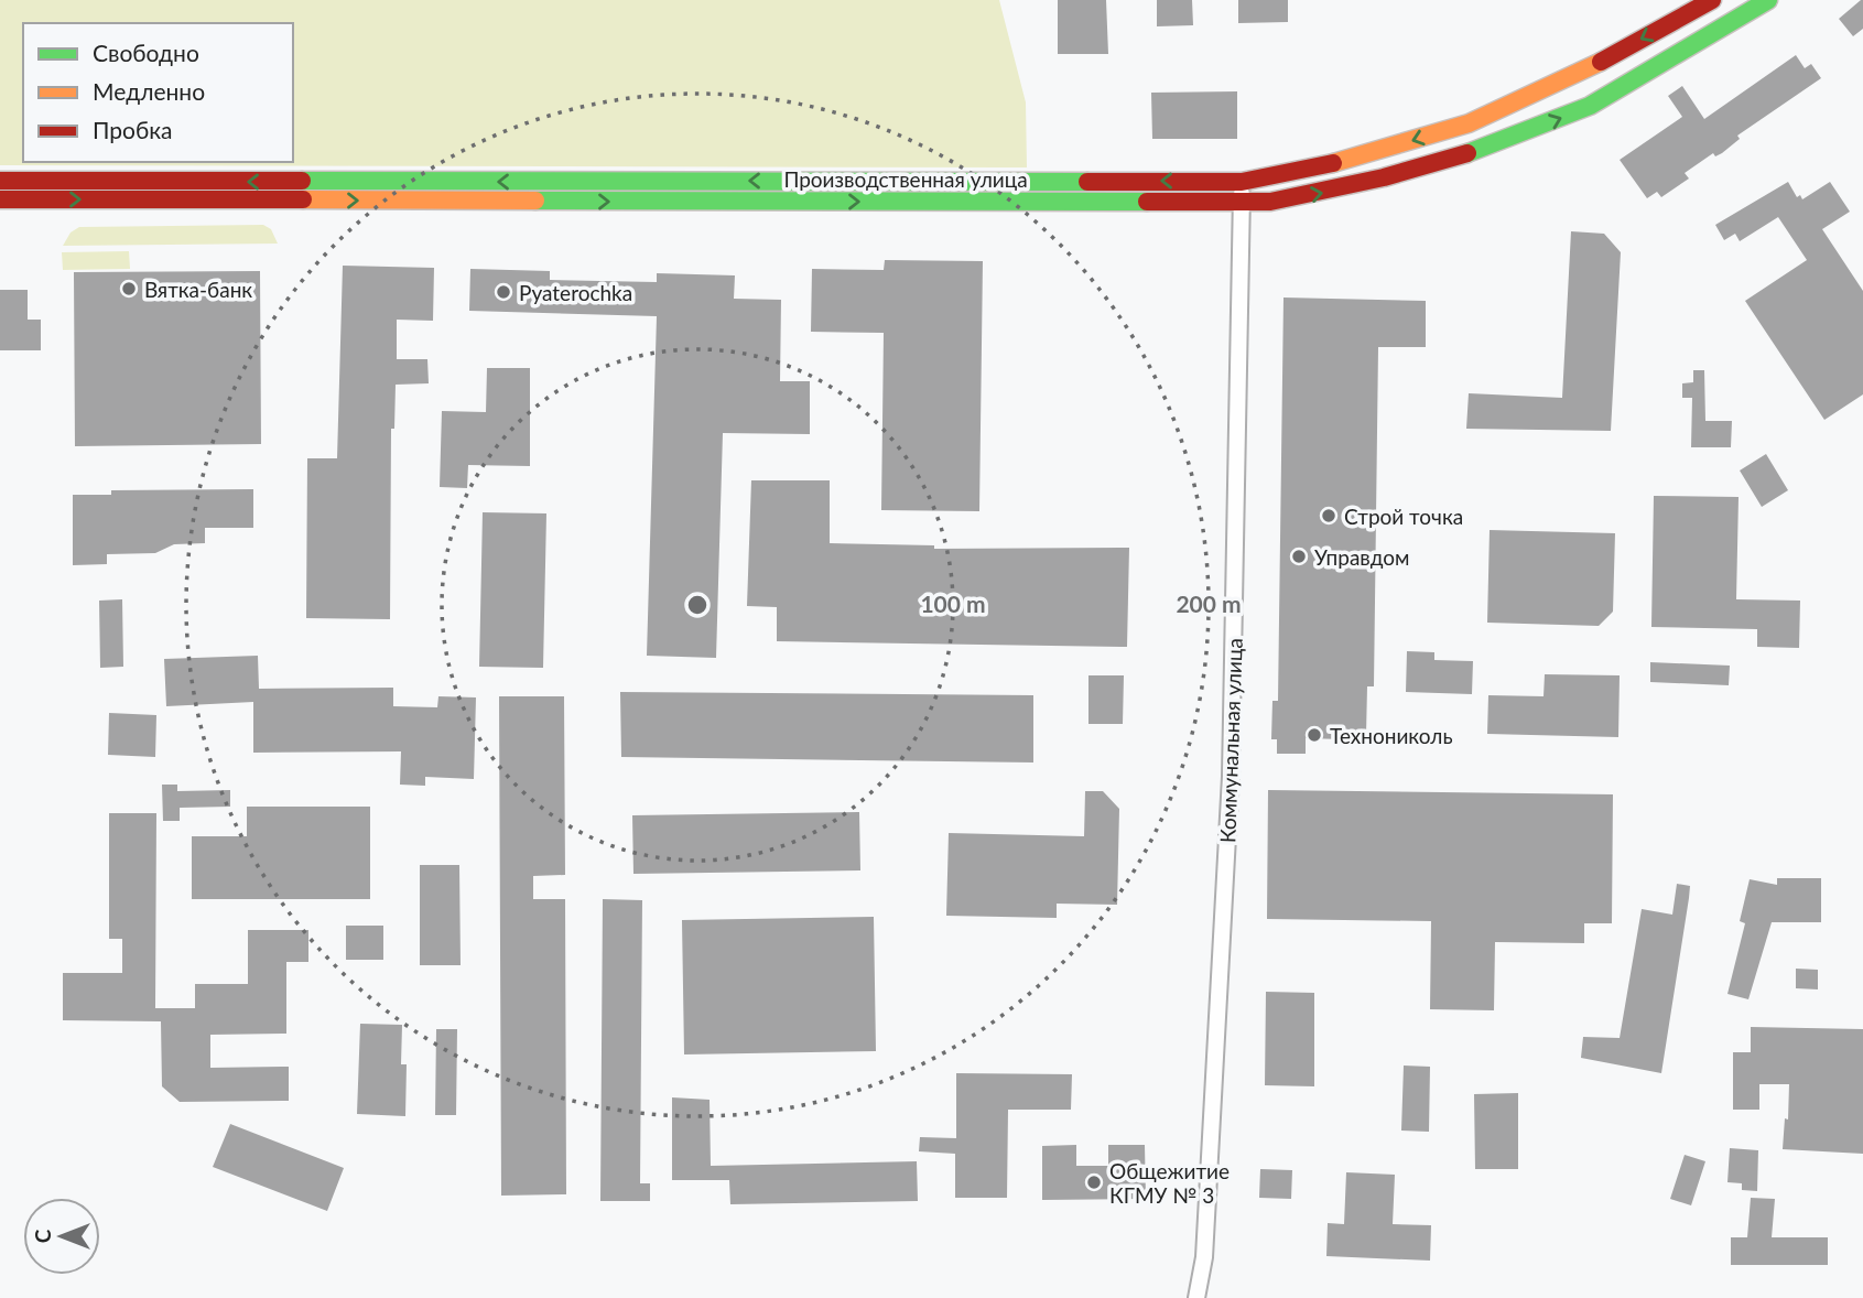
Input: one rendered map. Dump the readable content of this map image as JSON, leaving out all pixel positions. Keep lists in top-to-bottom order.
{
  "streets": {
    "highway": ["Производственная улица"],
    "street": ["Коммунальная улица"]
  },
  "crossings": [
    ["Производственная улица", "Коммунальная улица"]
  ],
  "places": [
    "Вятка-банк",
    "Pyaterochka",
    "Строй точка",
    "Управдом",
    "Технониколь",
    "Общежитие КГМУ № 3"
  ],
  "legend": ["Свободно", "Медленно", "Пробка"],
  "north": "left",
  "rings": ["100 m", "200 m"]
}
